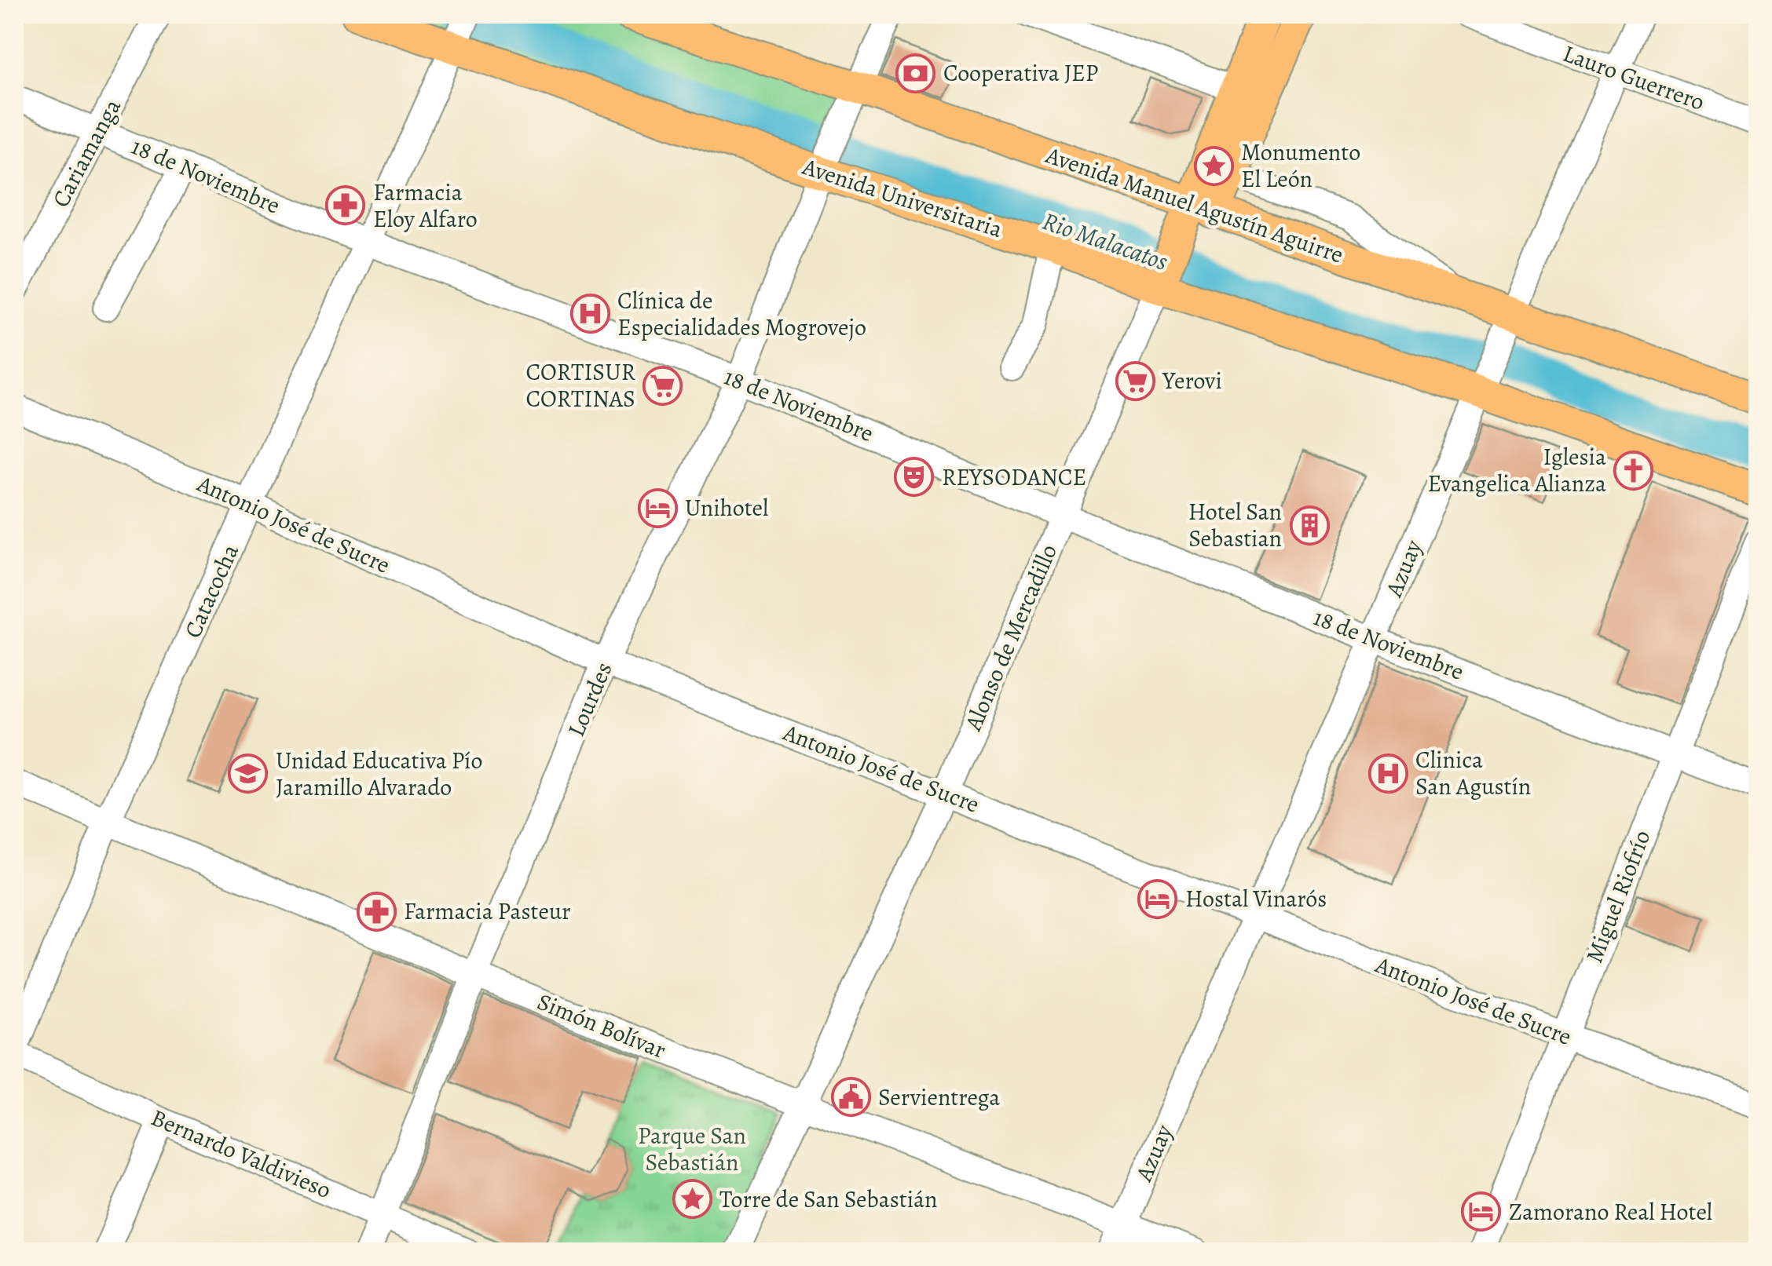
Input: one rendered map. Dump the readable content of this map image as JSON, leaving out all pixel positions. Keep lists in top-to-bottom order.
{
  "streets": {
    "main road": ["Avenida Universitaria", "Avenida Manuel Agustín Aguirre", "Alonso de Mercadillo"],
    "street": [
      "Lauro Guerrero",
      "Cariamanga",
      "18 de Noviembre",
      "Antonio José de Sucre",
      "Azuay",
      "Catacocha",
      "Lourdes",
      "Miguel Riofrío",
      "Simón Bolívar",
      "Bernardo Valdivieso"
    ]
  },
  "crossings": [
    ["Lauro Guerrero", "Azuay"],
    ["Cariamanga", "18 de Noviembre"],
    ["18 de Noviembre", "Azuay"],
    ["18 de Noviembre", "Catacocha"],
    ["18 de Noviembre", "Alonso de Mercadillo"],
    ["18 de Noviembre", "Lourdes"],
    ["18 de Noviembre", "Miguel Riofrío"],
    ["Avenida Universitaria", "Azuay"],
    ["Avenida Universitaria", "Catacocha"],
    ["Avenida Universitaria", "Alonso de Mercadillo"],
    ["Avenida Universitaria", "Lourdes"],
    ["Avenida Manuel Agustín Aguirre", "Azuay"],
    ["Avenida Manuel Agustín Aguirre", "Alonso de Mercadillo"],
    ["Avenida Manuel Agustín Aguirre", "Lourdes"],
    ["Antonio José de Sucre", "Azuay"],
    ["Antonio José de Sucre", "Catacocha"],
    ["Antonio José de Sucre", "Alonso de Mercadillo"],
    ["Antonio José de Sucre", "Lourdes"],
    ["Antonio José de Sucre", "Miguel Riofrío"],
    ["Azuay", "Simón Bolívar"],
    ["Catacocha", "Simón Bolívar"],
    ["Catacocha", "Bernardo Valdivieso"],
    ["Alonso de Mercadillo", "Simón Bolívar"],
    ["Lourdes", "Simón Bolívar"],
    ["Lourdes", "Bernardo Valdivieso"]
  ],
  "water": ["Rio Malacatos"],
  "parks": ["Parque San Sebastián"],
  "places": {
    "bank": ["Cooperativa JEP"],
    "place": ["Monumento El León", "Torre de San Sebastián"],
    "pharmacy": ["Farmacia Eloy Alfaro", "Farmacia Pasteur"],
    "hospital": ["Clínica de Especialidades Mogrovejo", "Clinica San Agustín"],
    "supermarket": ["Yerovi", "CORTISUR CORTINAS"],
    "church": ["Iglesia Evangelica Alianza"],
    "theatre": ["REYSODANCE"],
    "hotel": ["Unihotel", "Hostal Vinarós", "Zamorano Real Hotel"],
    "building": ["Hotel San Sebastian"],
    "school or university": ["Unidad Educativa Pío Jaramillo Alvarado"],
    "public building": ["Servientrega"]
  }
}
